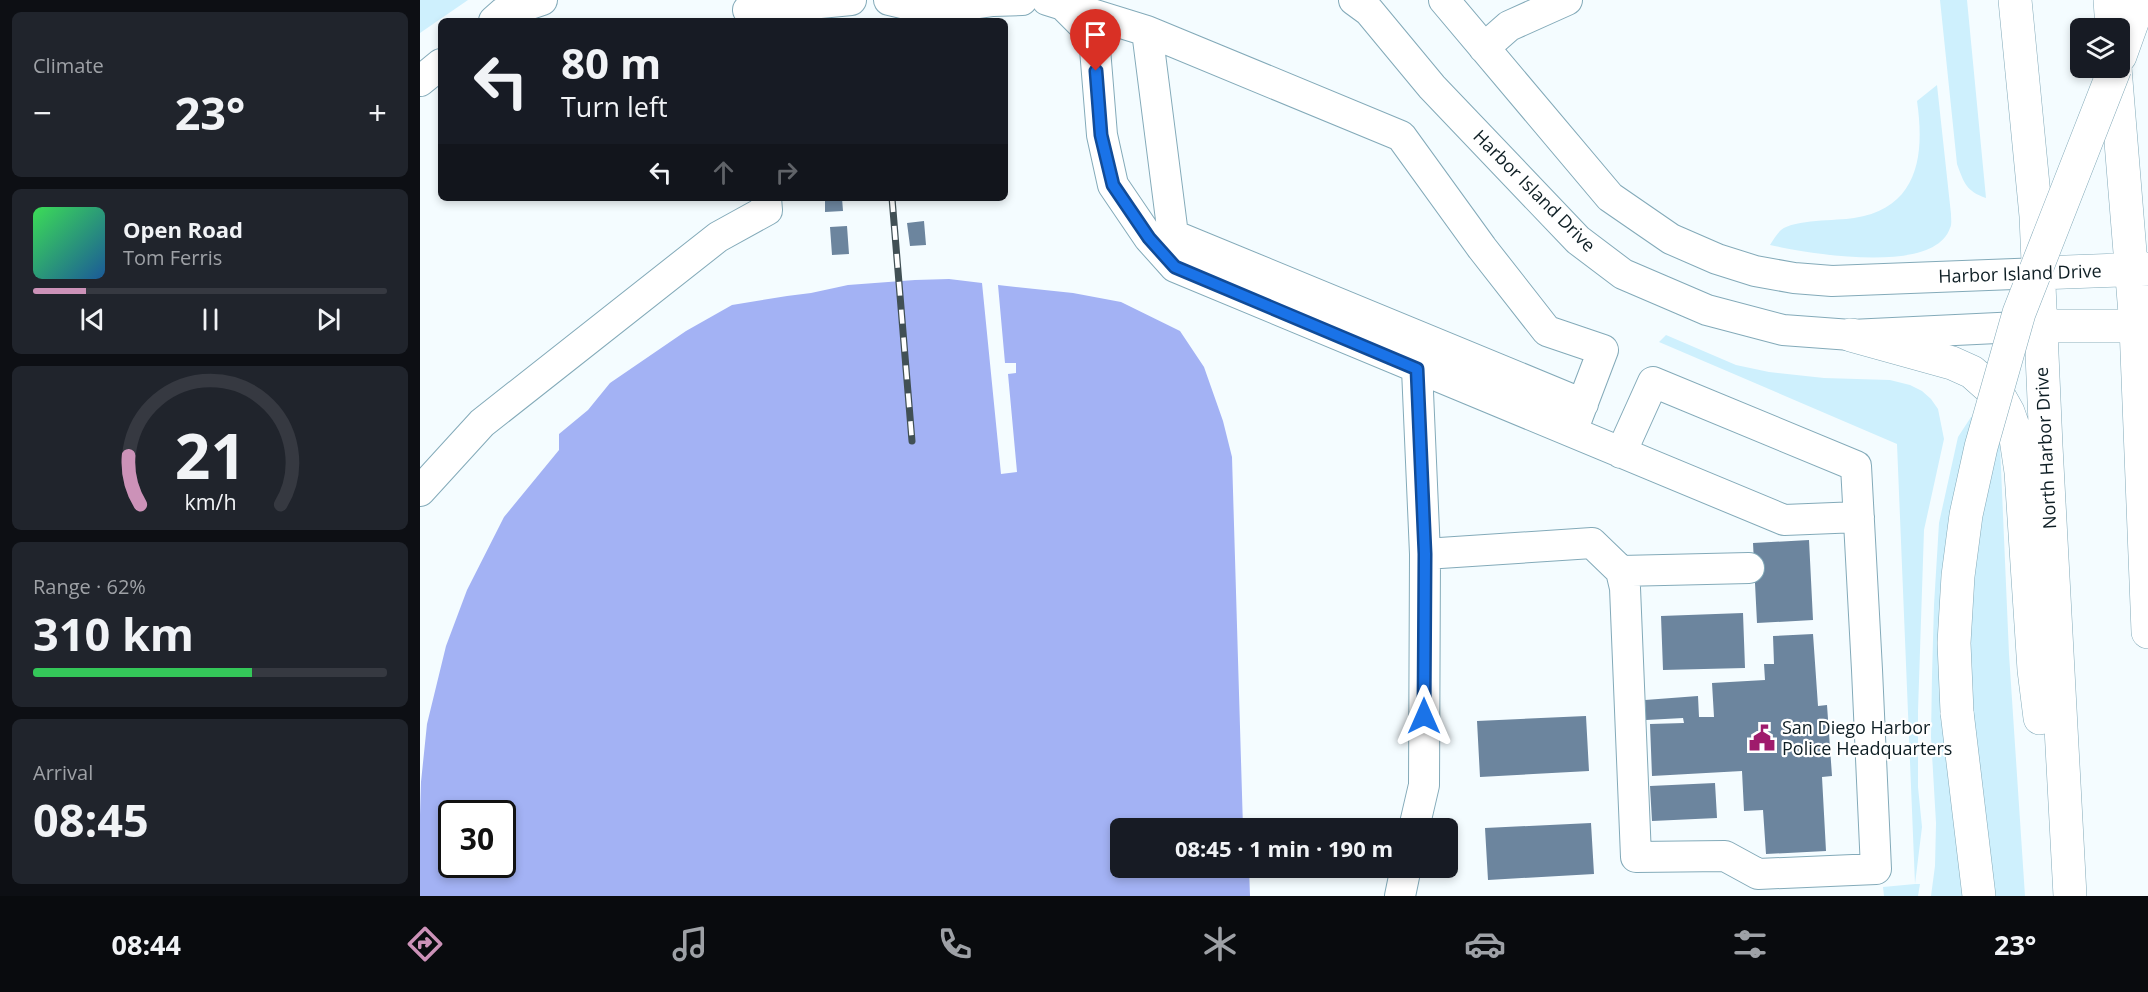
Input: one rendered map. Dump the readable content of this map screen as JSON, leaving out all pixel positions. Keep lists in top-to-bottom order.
{
  "streets": {
    "main road": ["Harbor Island Drive", "North Harbor Drive"]
  },
  "crossings": [
    ["Harbor Island Drive", "North Harbor Drive"]
  ],
  "places": {
    "public building": ["San Diego Harbor Police Headquarters"]
  },
  "page": {
    "tile": [
      "Climate",
      ["Range · 62%", "310 km"],
      ["Arrival", "08:45"]
    ],
    "turn": ["80 m", "Turn left"],
    "heat": ["−", "23°", "+"],
    "song": ["Open Road", "Tom Ferris"],
    "limit": "30",
    "trip": "08:45 · 1 min · 190 m",
    "tabs": ["08:44", "23°"],
    "gauge": ["21", "km/h"]
  }
}
